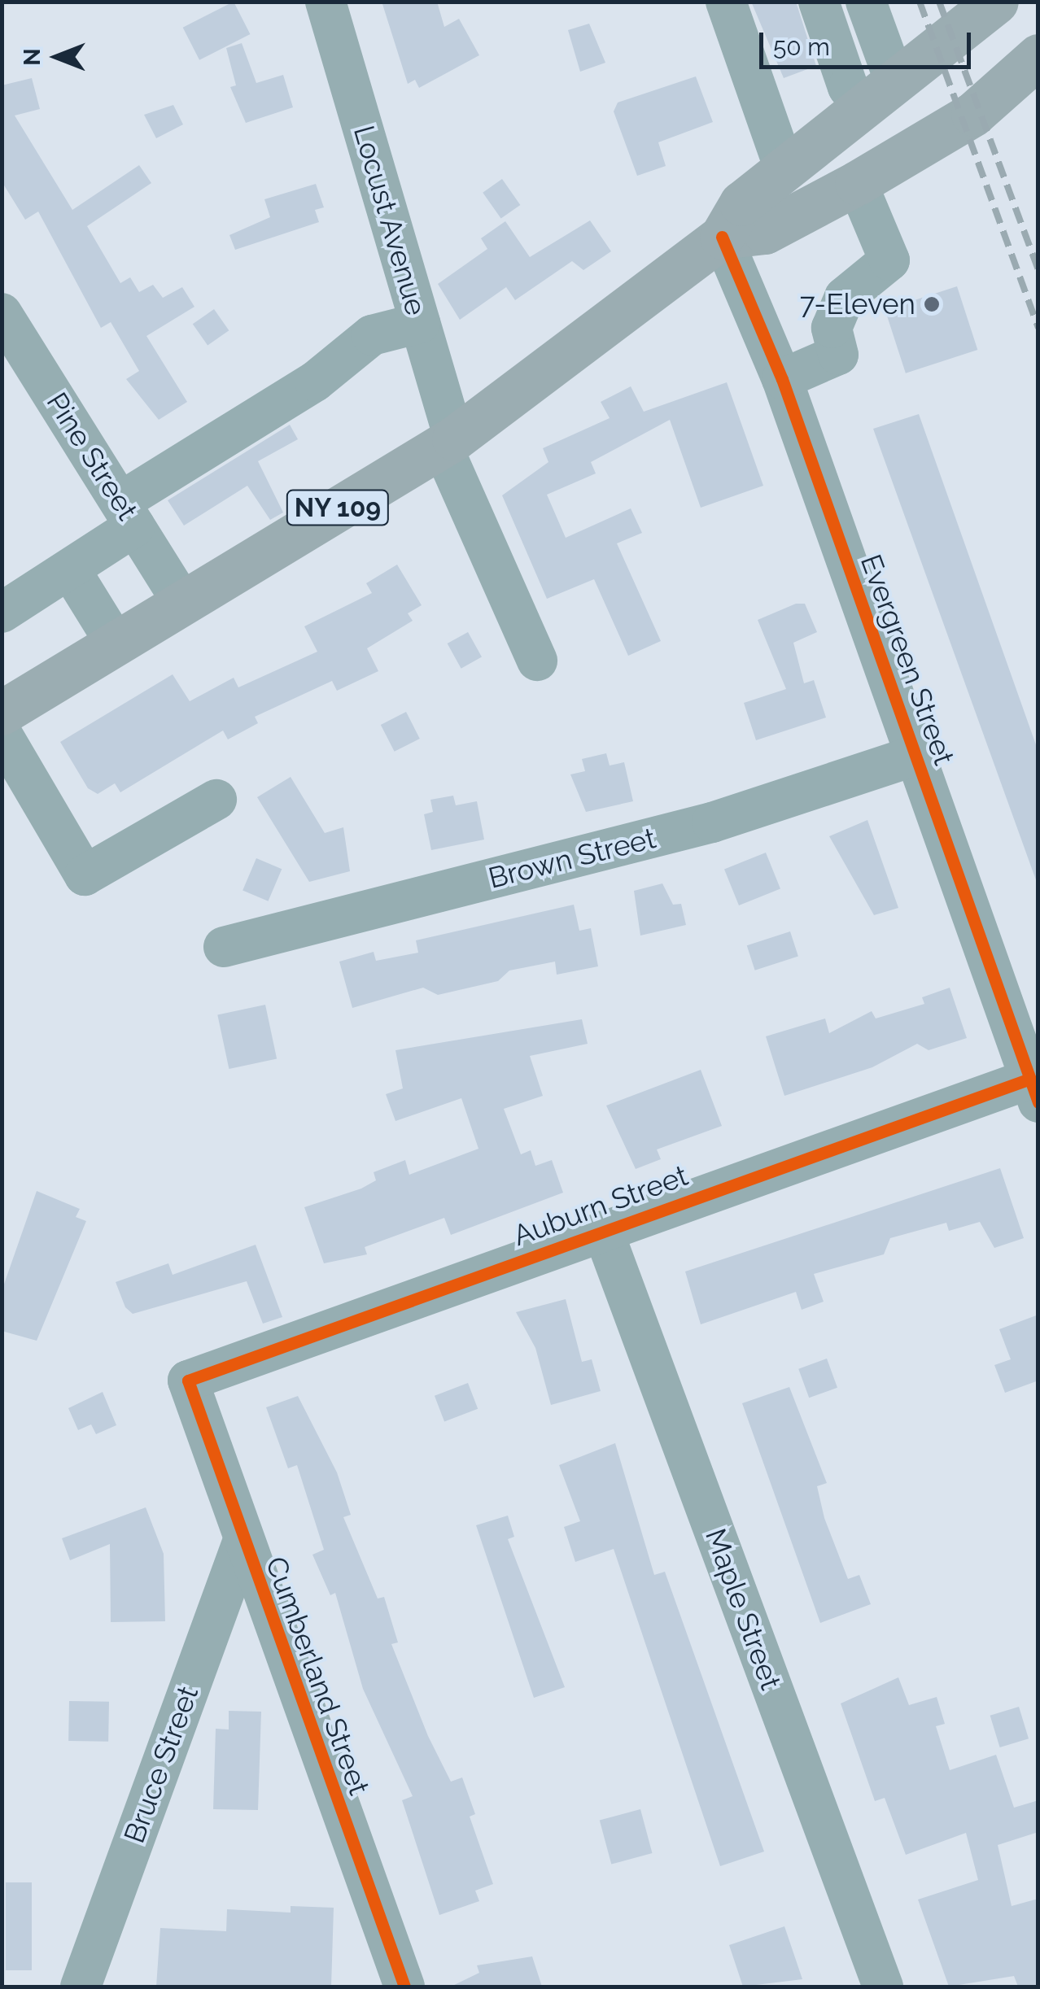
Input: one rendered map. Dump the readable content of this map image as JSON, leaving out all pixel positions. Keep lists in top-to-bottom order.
{
  "streets": {
    "main road": ["NY 109"],
    "street": [
      "Locust Avenue",
      "Pine Street",
      "Evergreen Street",
      "Brown Street",
      "Auburn Street",
      "Maple Street",
      "Cumberland Street",
      "Bruce Street"
    ]
  },
  "crossings": [
    ["Locust Avenue", "NY 109"],
    ["Pine Street", "NY 109"],
    ["NY 109", "Evergreen Street"],
    ["Evergreen Street", "Brown Street"],
    ["Evergreen Street", "Auburn Street"],
    ["Auburn Street", "Maple Street"],
    ["Auburn Street", "Cumberland Street"],
    ["Cumberland Street", "Bruce Street"]
  ],
  "places": ["7-Eleven"],
  "scale_bar": "50 m",
  "north": "left"
}
